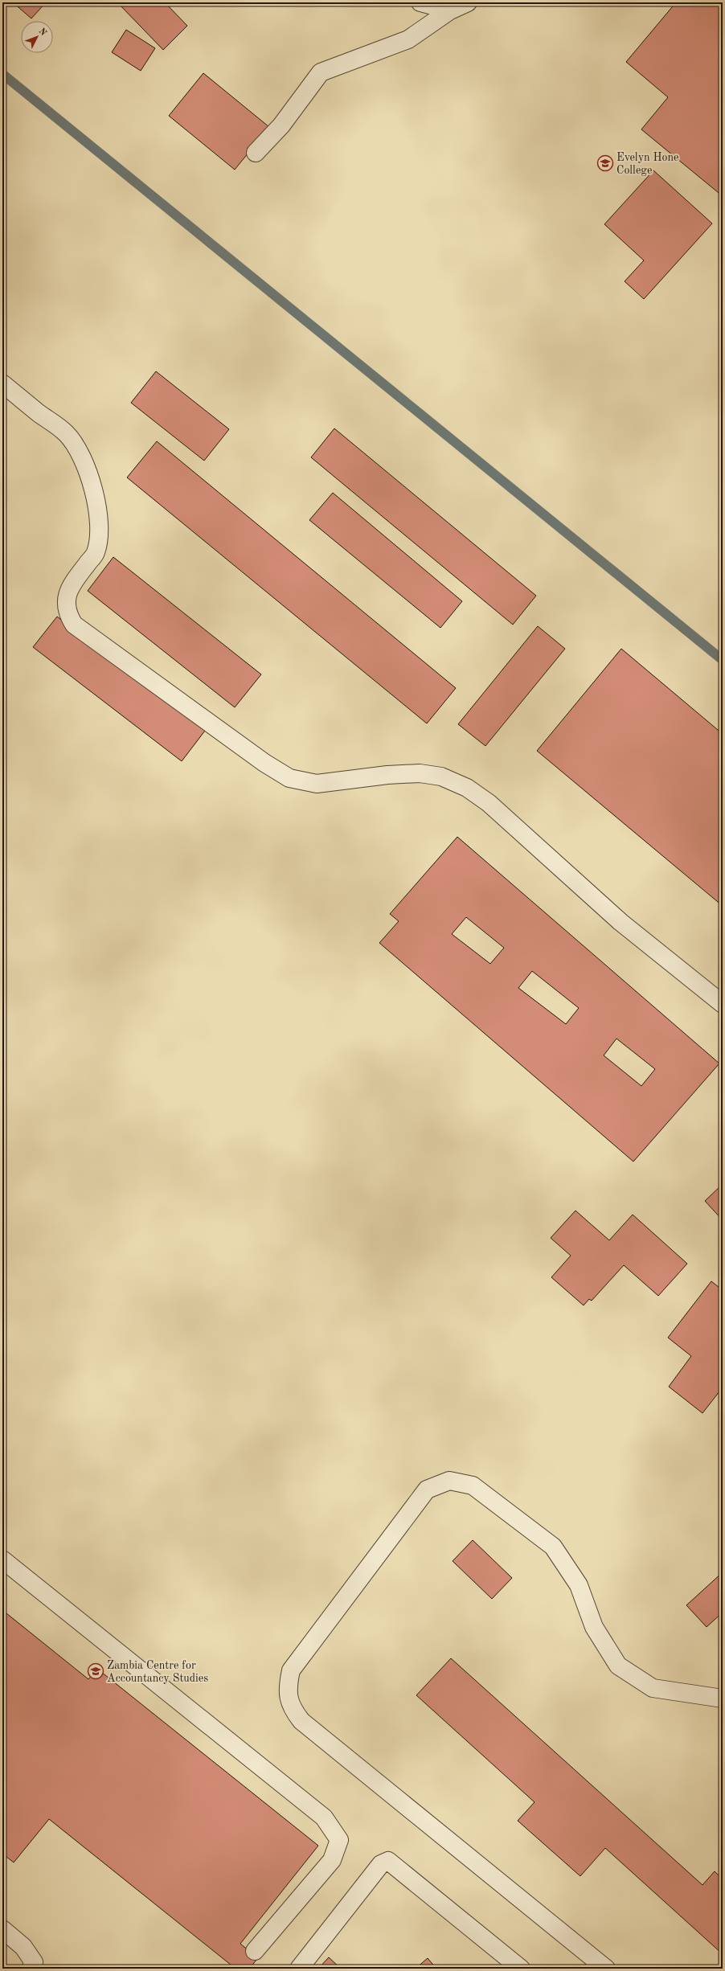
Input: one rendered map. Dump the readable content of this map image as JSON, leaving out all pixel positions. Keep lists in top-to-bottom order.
{
  "places": {
    "school or university": ["Evelyn Hone College", "Zambia Centre for Accountancy Studies"]
  },
  "north": "top right"
}
